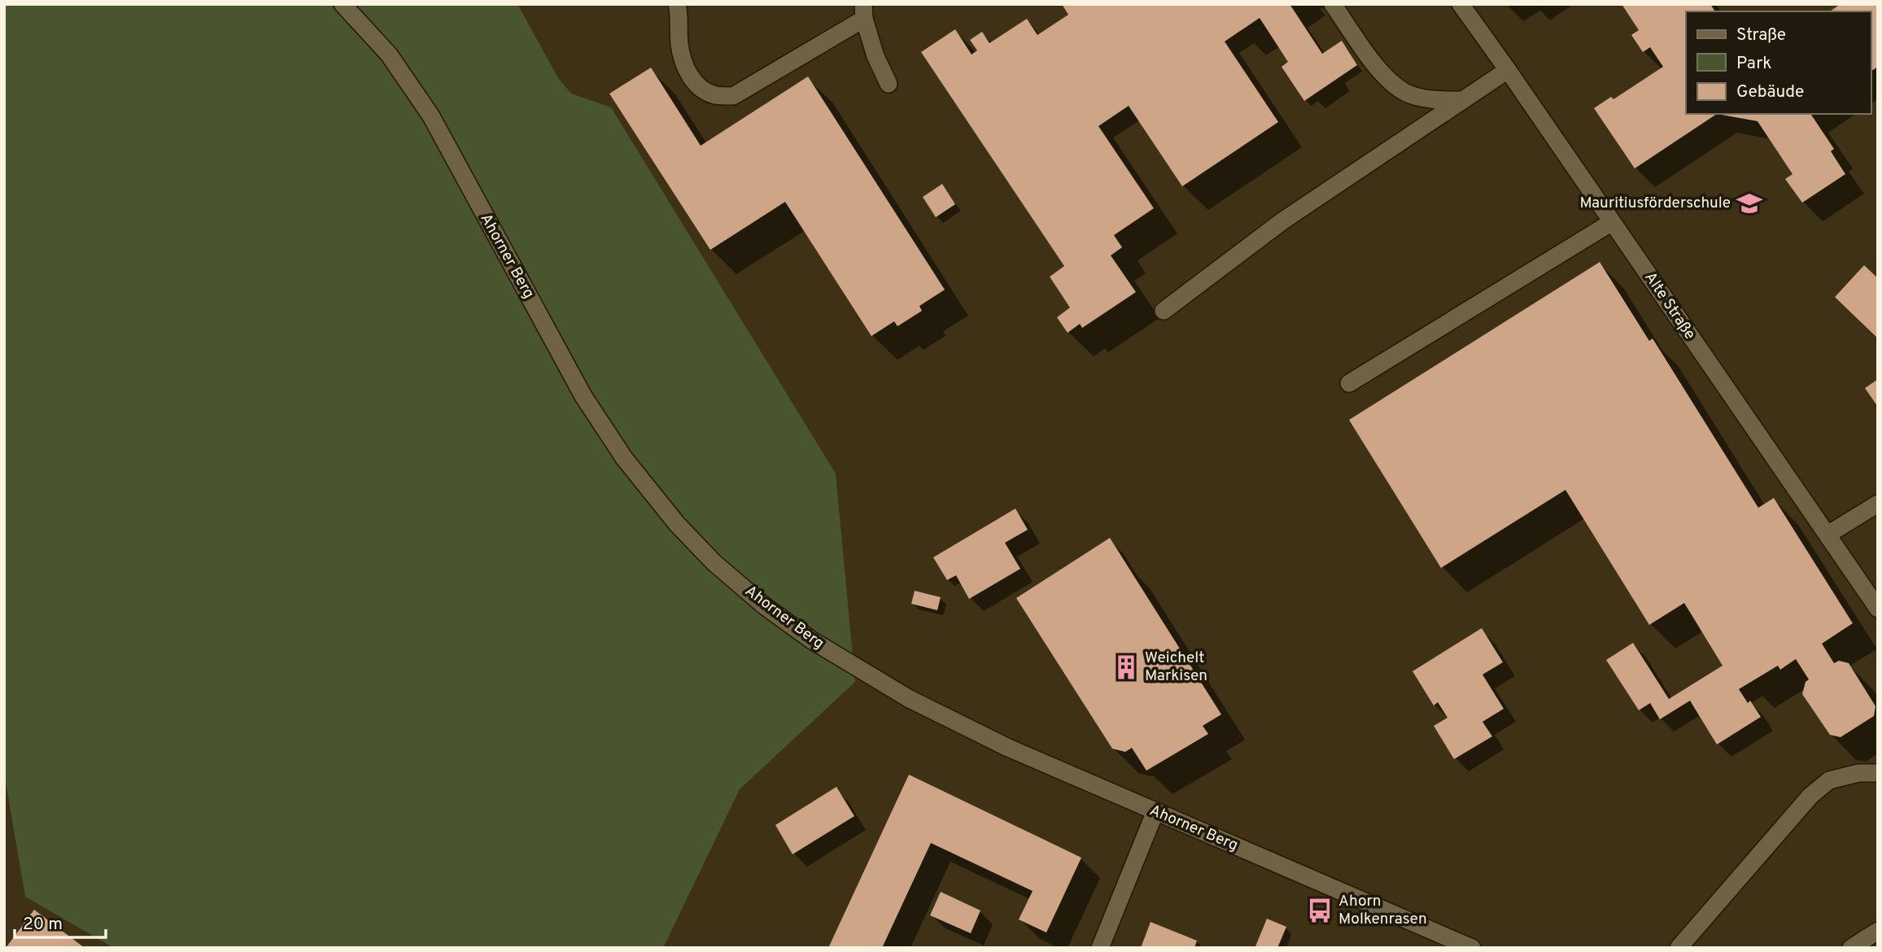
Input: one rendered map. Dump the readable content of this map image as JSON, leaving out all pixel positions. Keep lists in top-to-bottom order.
{
  "streets": {
    "street": ["Ahorner Berg", "Alte Straße"]
  },
  "places": {
    "school or university": ["Mauritiusförderschule"],
    "building": ["Weichelt Markisen"],
    "bus stop": ["Ahorn Molkenrasen"]
  },
  "legend": ["Straße", "Park", "Gebäude"],
  "scale_bar": "20 m"
}
